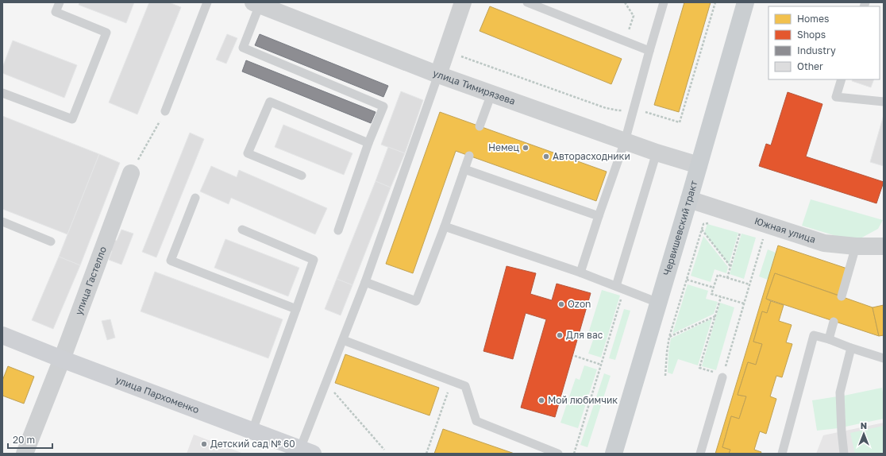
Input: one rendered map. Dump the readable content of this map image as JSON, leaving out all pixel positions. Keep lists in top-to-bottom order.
{
  "streets": {
    "main road": ["Червишевский тракт"],
    "street": [
      "улица Тимирязева",
      "Южная улица",
      "улица Гастелло",
      "улица Пархоменко"
    ]
  },
  "crossings": [
    ["улица Тимирязева", "Червишевский тракт"],
    ["Червишевский тракт", "Южная улица"],
    ["улица Гастелло", "улица Пархоменко"]
  ],
  "places": [
    "Немец",
    "Авторасходники",
    "Ozon",
    "Для вас",
    "Мой любимчик",
    "Детский сад № 60"
  ],
  "legend": [
    "Homes",
    "Shops",
    "Industry",
    "Other"
  ],
  "scale_bar": "20 m",
  "north": "top"
}
